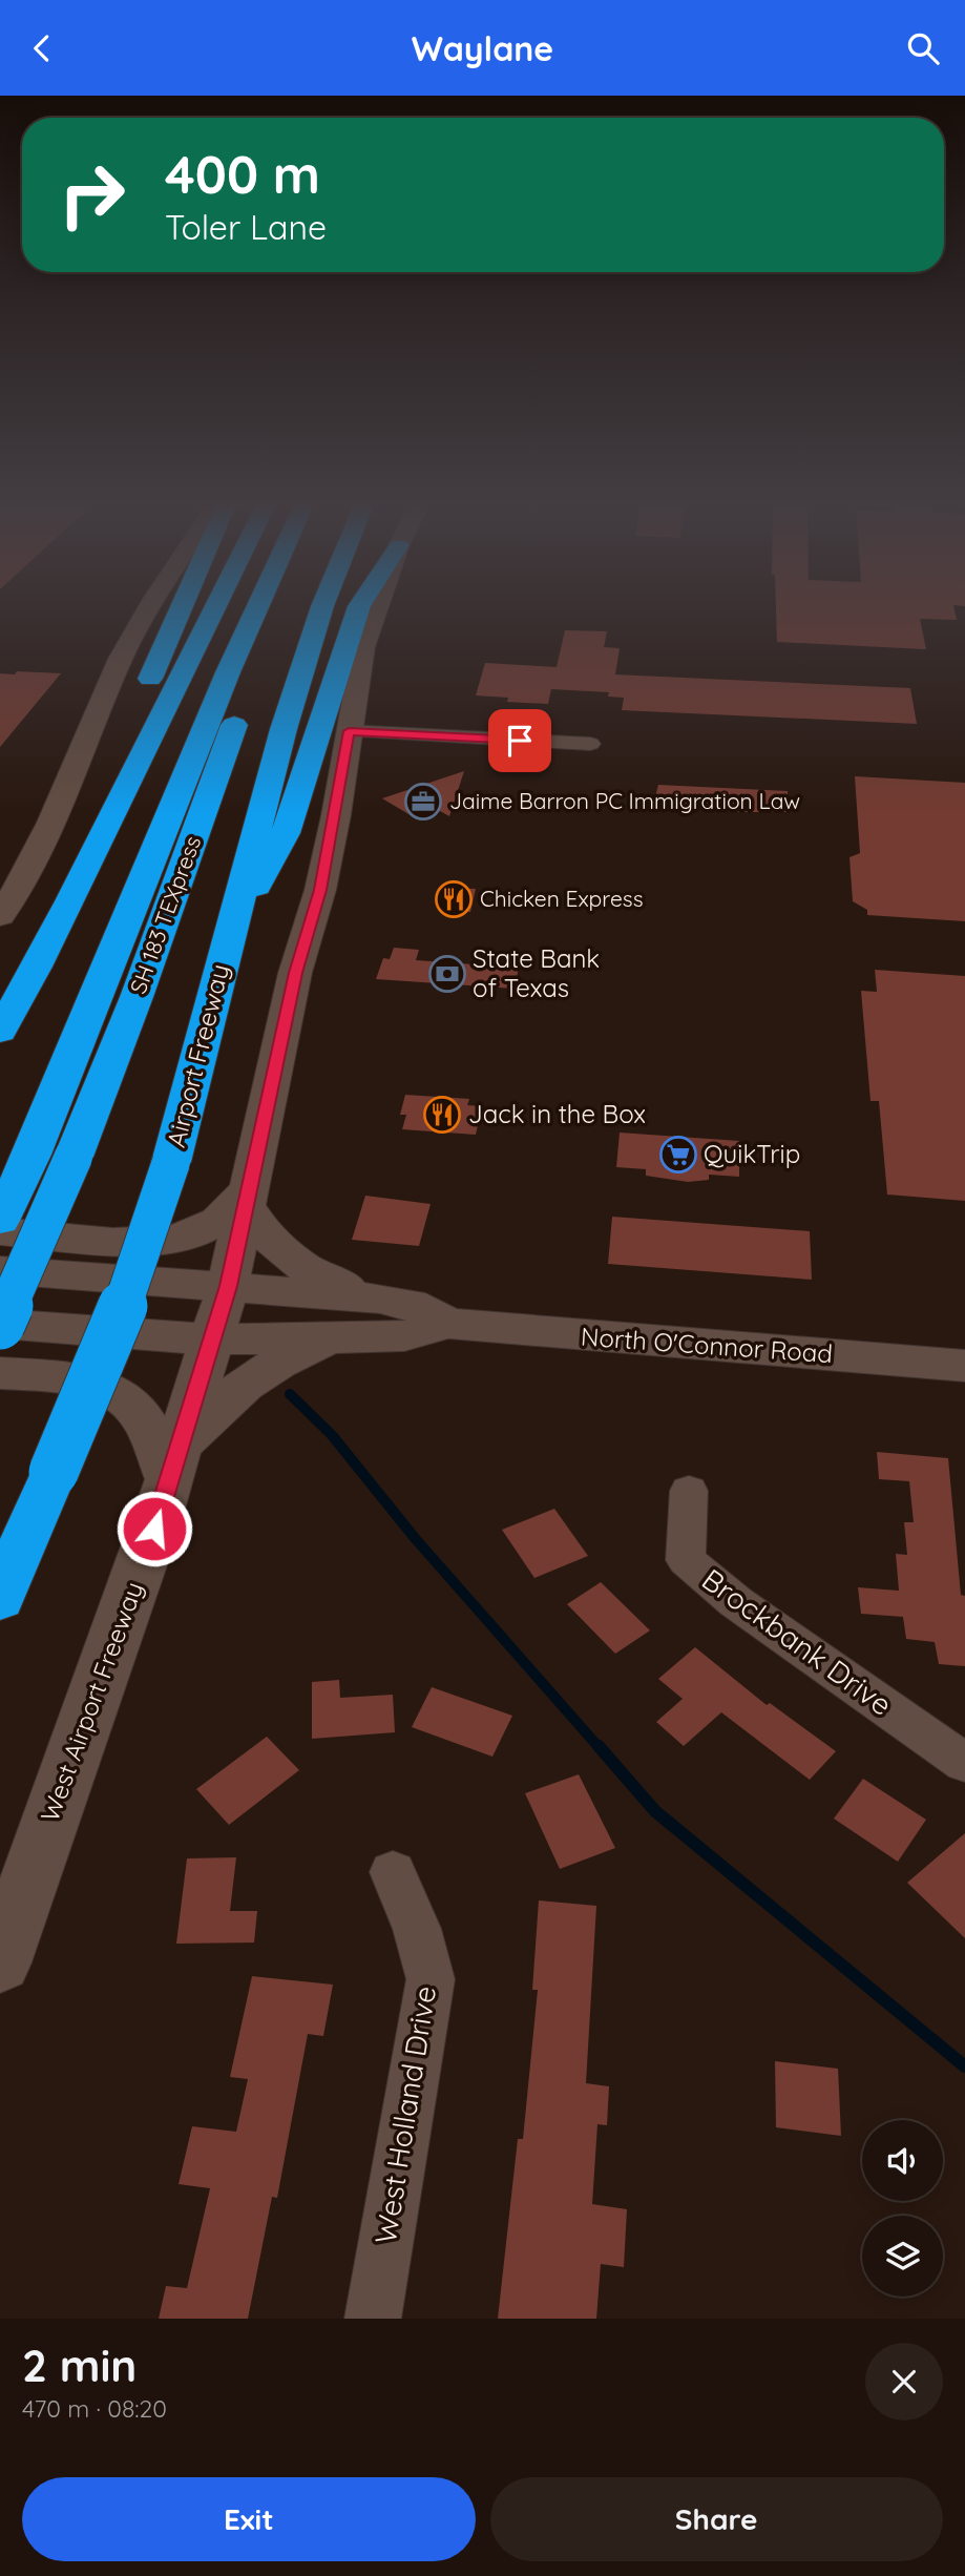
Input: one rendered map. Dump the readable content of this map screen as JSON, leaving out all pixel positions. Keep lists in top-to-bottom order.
{
  "streets": {
    "highway": ["SH 183 TEXpress", "Airport Freeway"],
    "main road": ["North O'Connor Road", "West Airport Freeway"],
    "street": ["Brockbank Drive", "West Holland Drive"]
  },
  "crossings": [
    ["SH 183 TEXpress", "North O'Connor Road"],
    ["North O'Connor Road", "West Airport Freeway"]
  ],
  "places": {
    "office": ["Jaime Barron PC Immigration Law"],
    "restaurant": ["Chicken Express", "Jack in the Box"],
    "bank": ["State Bank of Texas"],
    "supermarket": ["QuikTrip"]
  },
  "page": {
    "header": "Waylane",
    "turn": ["400 m", "Toler Lane"],
    "heading": ["2 min", "470 m · 08:20"],
    "buttons": ["Exit", "Share"]
  }
}
